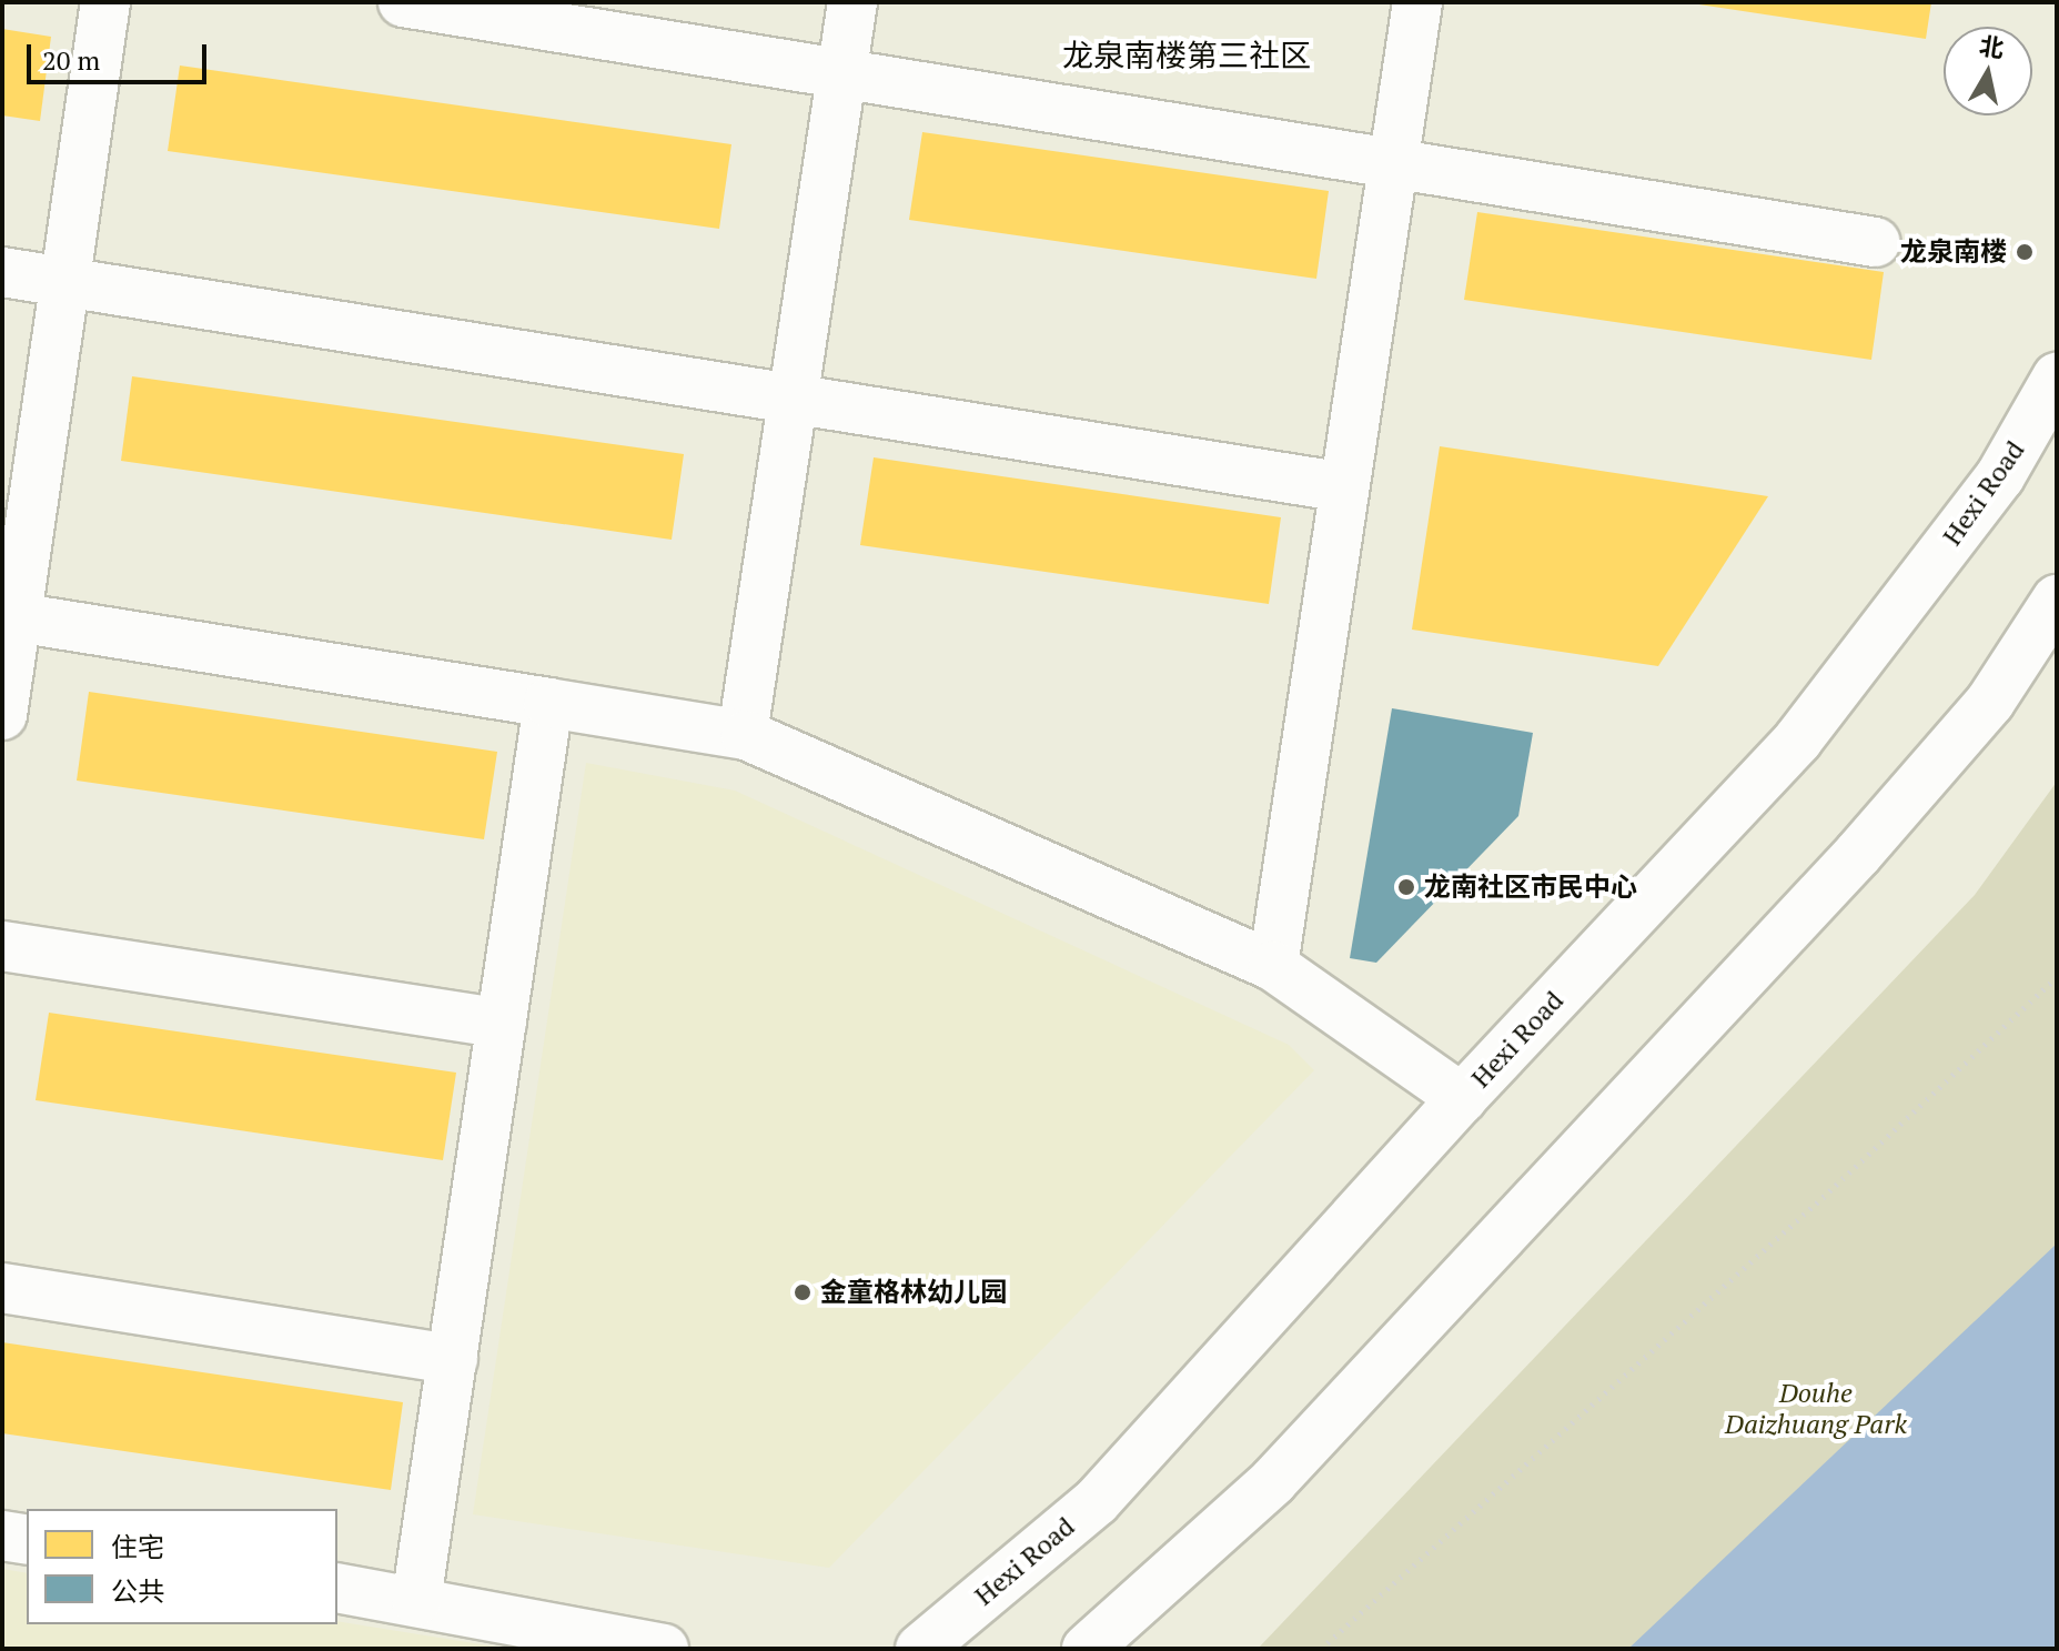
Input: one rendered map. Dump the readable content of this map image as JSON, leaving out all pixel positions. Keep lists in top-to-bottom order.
{
  "streets": {
    "main road": ["Hexi Road"]
  },
  "districts": ["龙泉南楼第三社区"],
  "parks": ["Douhe Daizhuang Park"],
  "places": ["龙泉南楼", "龙南社区市民中心", "金童格林幼儿园"],
  "legend": ["住宅", "公共"],
  "scale_bar": "20 m",
  "north": "top"
}
